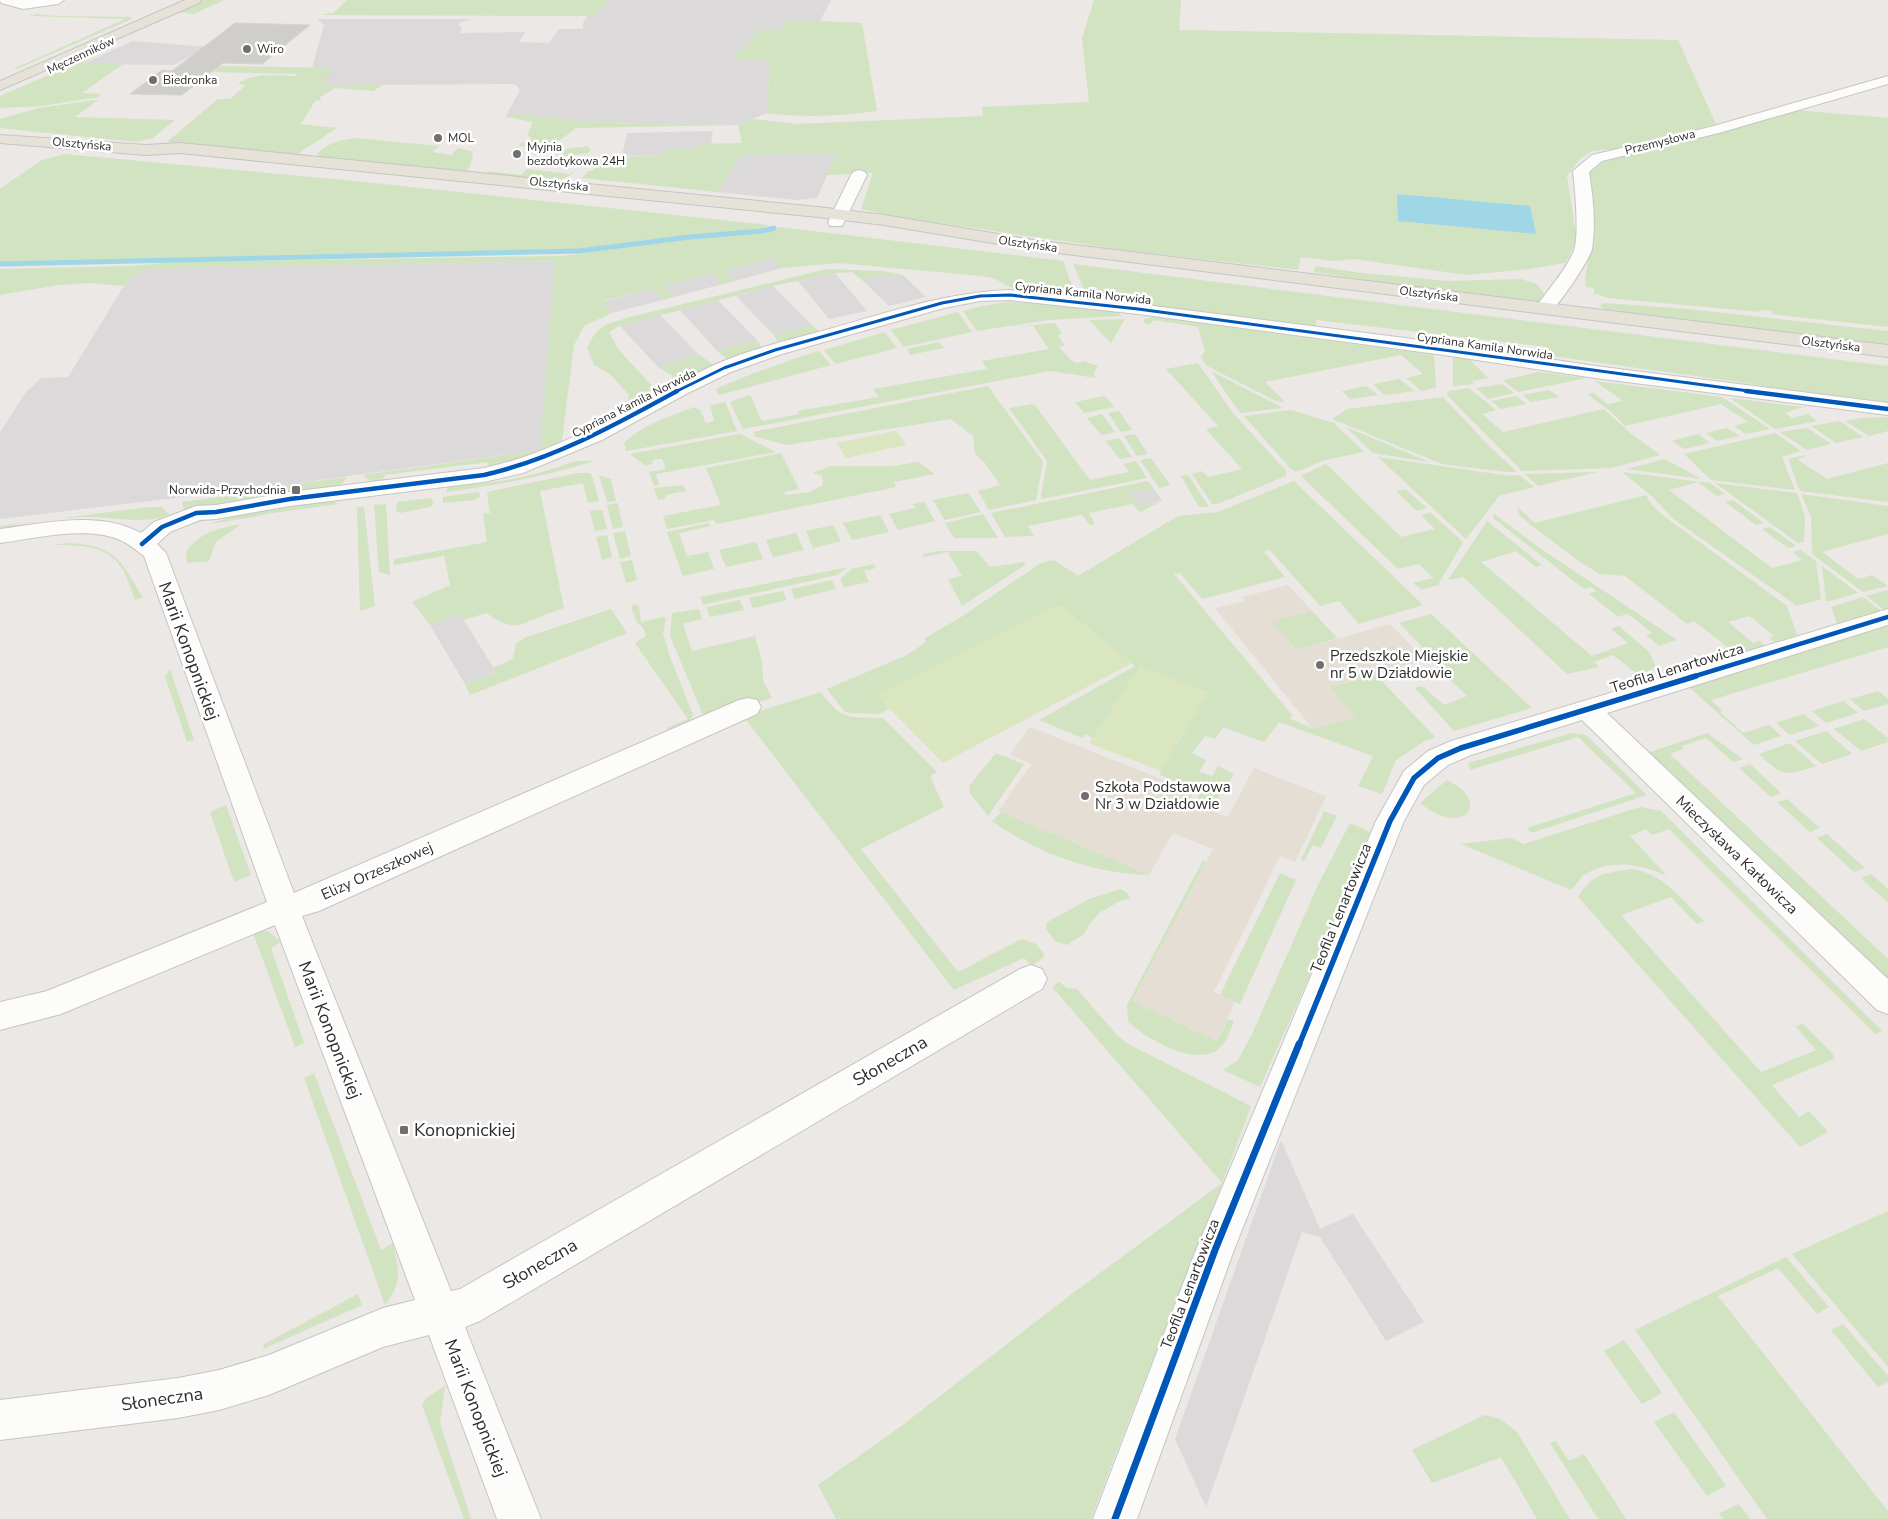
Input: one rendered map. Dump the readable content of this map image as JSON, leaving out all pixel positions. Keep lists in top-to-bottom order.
{
  "streets": {
    "main road": ["Męczenników", "Olsztyńska"],
    "street": [
      "Przemysłowa",
      "Cypriana Kamila Norwida",
      "Marii Konopnickiej",
      "Teofila Lenartowicza",
      "Mieczysława Karłowicza",
      "Elizy Orzeszkowej",
      "Słoneczna"
    ]
  },
  "crossings": [
    ["Przemysłowa", "Olsztyńska"],
    ["Cypriana Kamila Norwida", "Marii Konopnickiej"],
    ["Marii Konopnickiej", "Elizy Orzeszkowej"],
    ["Marii Konopnickiej", "Słoneczna"],
    ["Teofila Lenartowicza", "Mieczysława Karłowicza"]
  ],
  "places": {
    "other": [
      "Wiro",
      "Biedronka",
      "MOL",
      "Myjnia bezdotykowa 24H",
      "Przedszkole Miejskie nr 5 w Działdowie",
      "Szkoła Podstawowa Nr 3 w Działdowie"
    ],
    "transit": ["Norwida-Przychodnia", "Konopnickiej"]
  }
}
